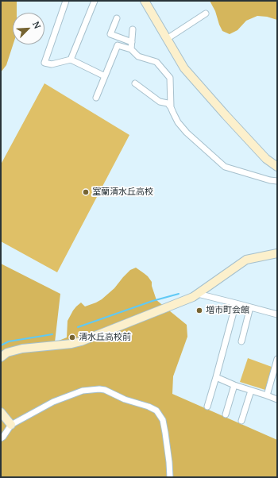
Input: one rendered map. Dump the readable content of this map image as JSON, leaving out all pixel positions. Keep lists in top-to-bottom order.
{
  "places": ["室蘭清水丘高校", "増市町会館", "清水丘高校前"],
  "north": "top right"
}
